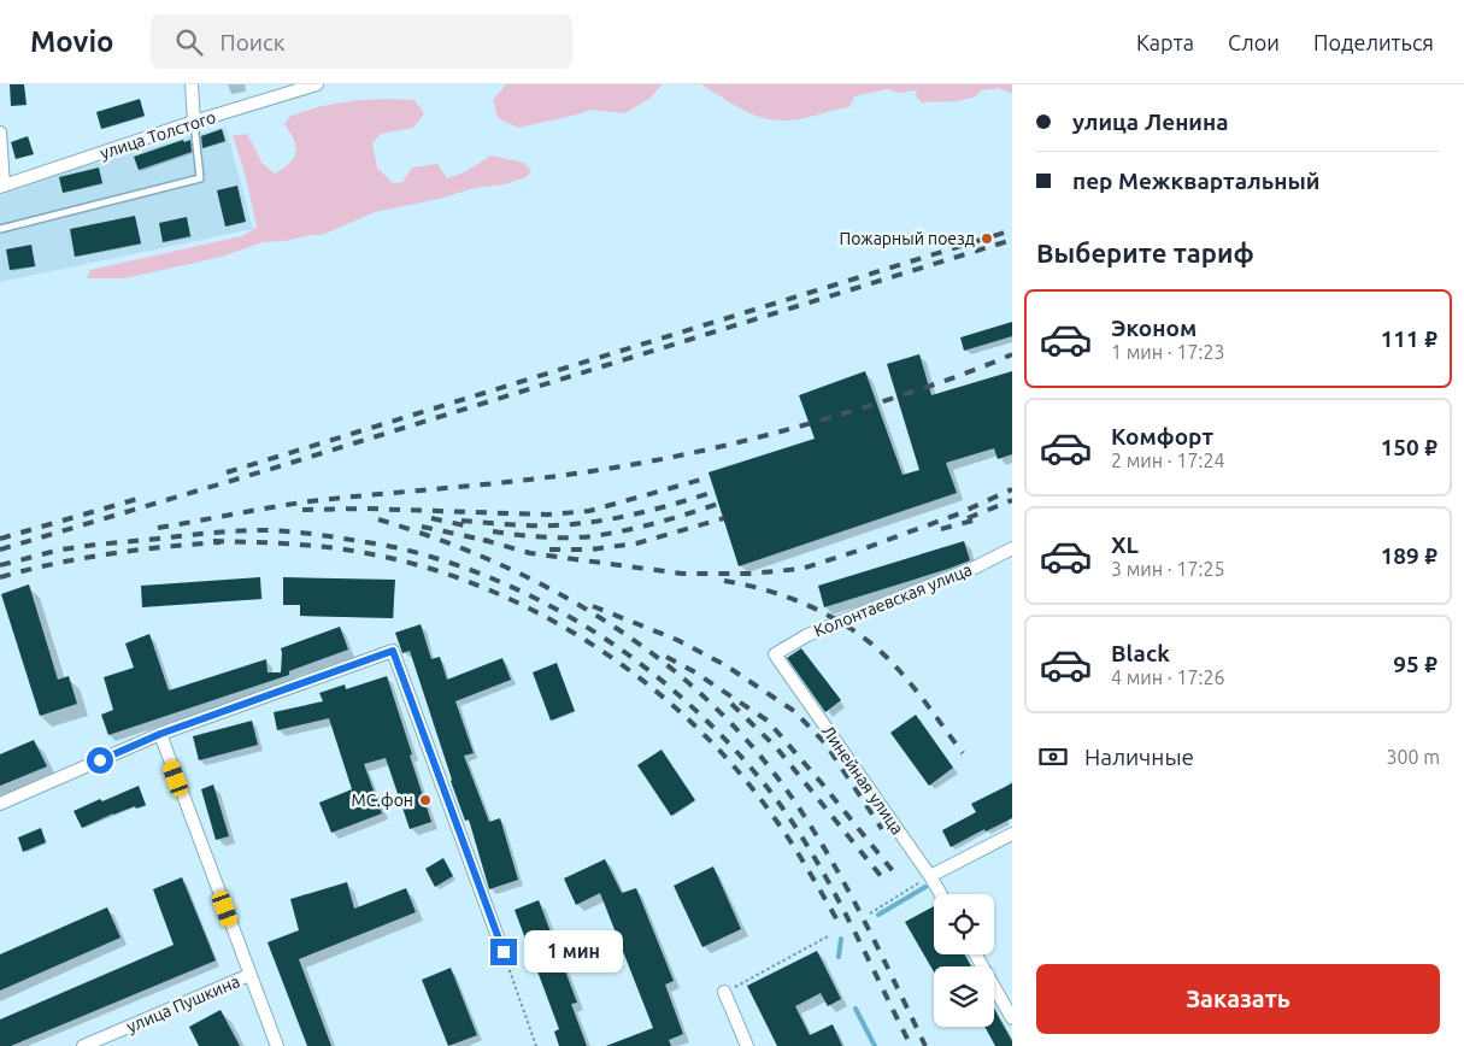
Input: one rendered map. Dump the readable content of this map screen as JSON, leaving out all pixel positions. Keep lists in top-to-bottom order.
{
  "streets": {
    "street": [
      "улица Толстого",
      "Колонтаевская улица",
      "Линейная улица",
      "улица Пушкина"
    ]
  },
  "crossings": [
    ["Колонтаевская улица", "Линейная улица"]
  ],
  "places": ["Пожарный поезд", "МС.фон"],
  "page": {
    "header": "Movio",
    "search": "Поиск",
    "nav": ["Карта", "Слои", "Поделиться"],
    "banner": ["улица Ленина", "пер Межквартальный"],
    "heading": "Выберите тариф",
    "list": [
      {
        "name": "Эконом",
        "note": "1 мин · 17:23",
        "value": "111 ₽"
      },
      {
        "name": "Комфорт",
        "note": "2 мин · 17:24",
        "value": "150 ₽"
      },
      {
        "name": "XL",
        "note": "3 мин · 17:25",
        "value": "189 ₽"
      },
      {
        "name": "Black",
        "note": "4 мин · 17:26",
        "value": "95 ₽"
      }
    ],
    "pay": ["Наличные", "300 m"],
    "bubble": "1 мин",
    "buttons": "Заказать"
  }
}
